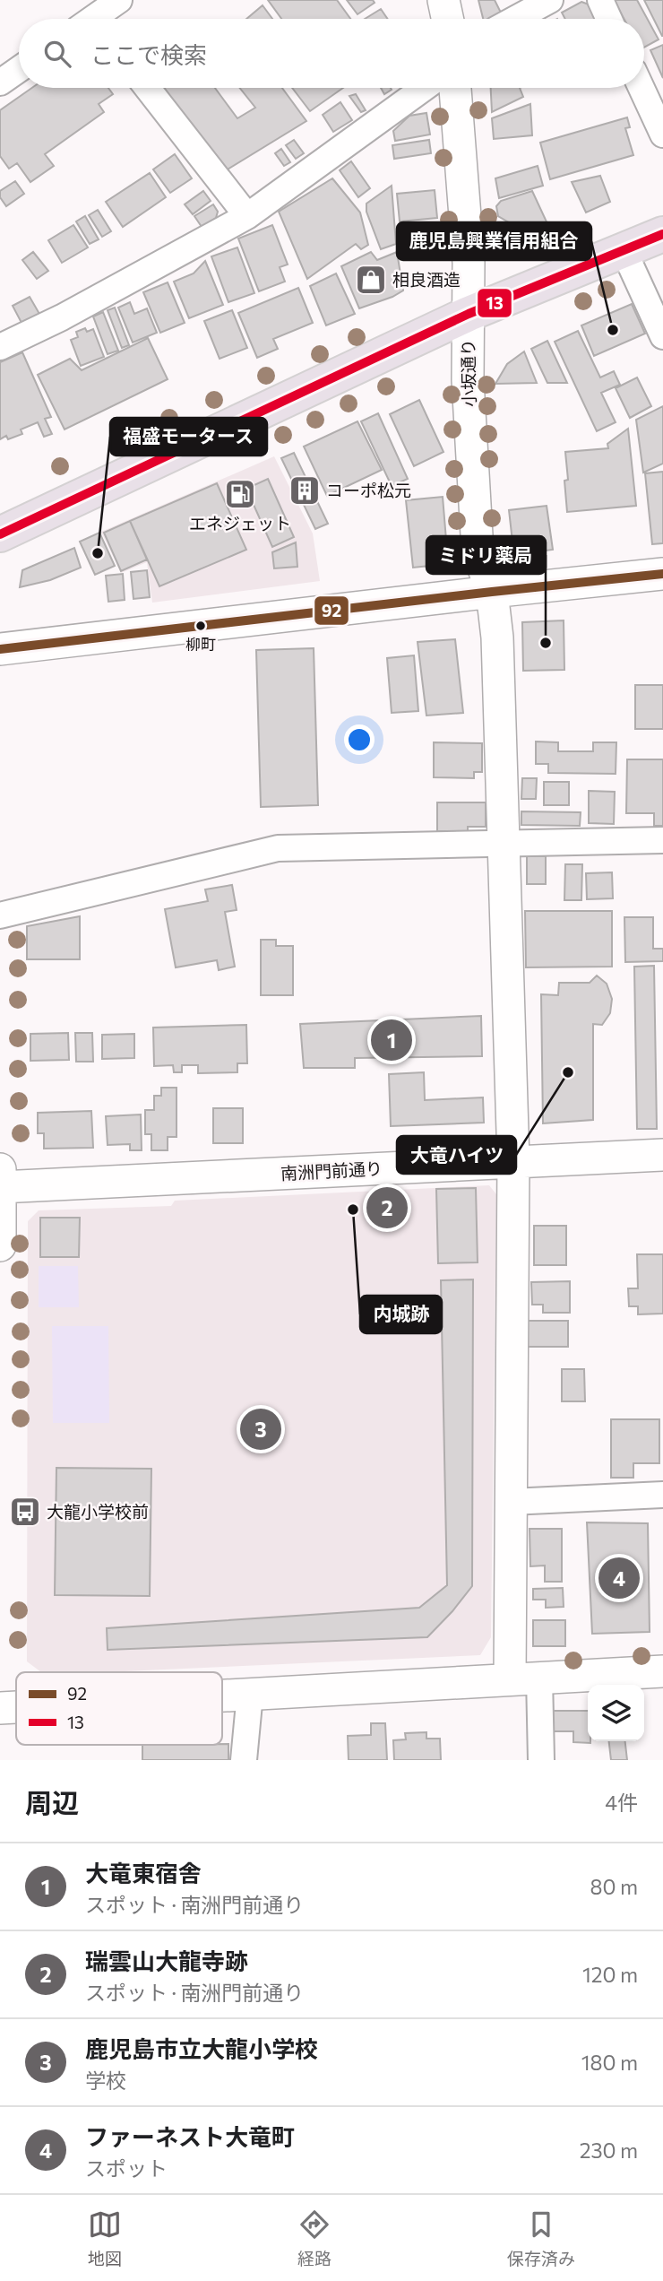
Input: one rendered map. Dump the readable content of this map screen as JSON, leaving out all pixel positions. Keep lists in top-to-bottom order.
{
  "streets": {
    "street": ["小坂通り", "南洲門前通り"]
  },
  "crossings": [
    ["小坂通り", "南洲門前通り"]
  ],
  "places": {
    "shop": ["相良酒造"],
    "other": [
      "鹿児島興業信用組合",
      "福盛モータース",
      "柳町",
      "ミドリ薬局",
      "大竜ハイツ",
      "内城跡"
    ],
    "building": ["コーポ松元"],
    "fuel station": ["エネジェット"],
    "bus stop": ["大龍小学校前"]
  },
  "lines": ["transit line 13", "transit line 92"],
  "legend": ["92", "13"],
  "page": {
    "search": "ここで検索",
    "pins": [
      "1",
      "2",
      "3",
      "4"
    ],
    "heading": ["周辺", "4件"],
    "list": [
      {
        "mark": "1",
        "name": "大竜東宿舎",
        "note": "スポット · 南洲門前通り",
        "value": "80 m"
      },
      {
        "mark": "2",
        "name": "瑞雲山大龍寺跡",
        "note": "スポット · 南洲門前通り",
        "value": "120 m"
      },
      {
        "mark": "3",
        "name": "鹿児島市立大龍小学校",
        "note": "学校",
        "value": "180 m"
      },
      {
        "mark": "4",
        "name": "ファーネスト大竜町",
        "note": "スポット",
        "value": "230 m"
      }
    ],
    "nav": ["地図", "経路", "保存済み"]
  }
}
